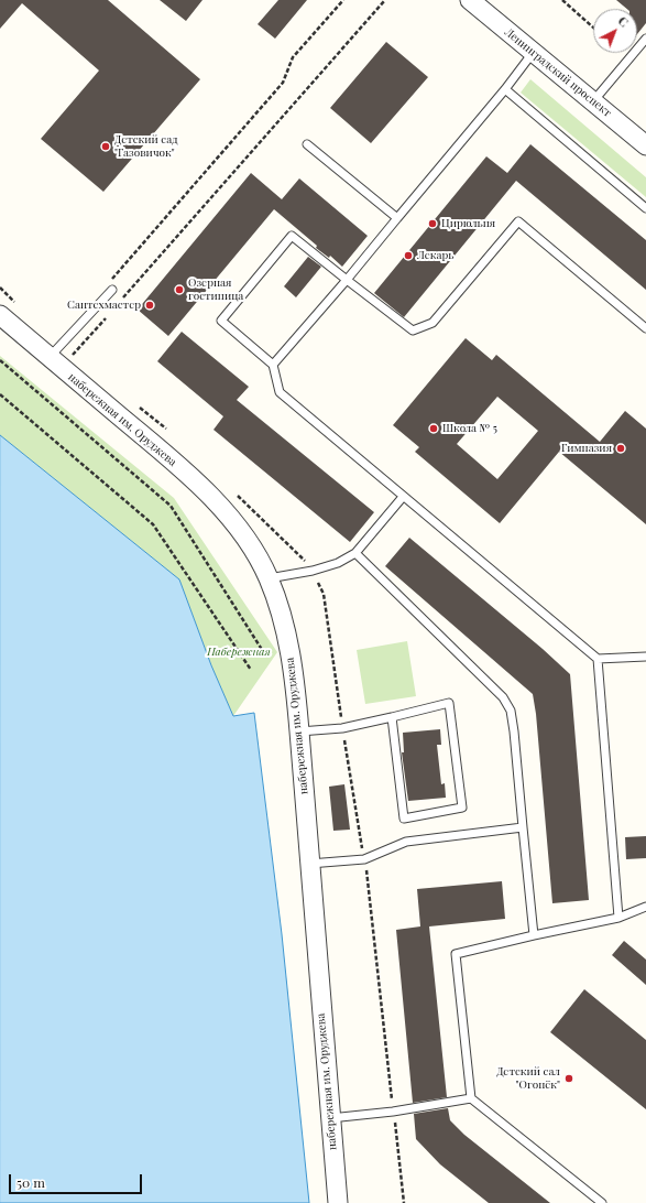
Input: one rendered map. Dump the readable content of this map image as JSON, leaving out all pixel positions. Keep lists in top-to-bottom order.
{
  "streets": {
    "street": ["Ленинградский проспект", "набережная им. Оруджева"]
  },
  "parks": ["Набережная"],
  "places": [
    "Детский сад \"Газовичок\"",
    "Цирюльня",
    "Лекарь",
    "Озерная гостиница",
    "Сантехмастер",
    "Школа № 5",
    "Гимназия",
    "Детский сал \"Огонёк\""
  ],
  "scale_bar": "50 m",
  "north": "top right"
}
